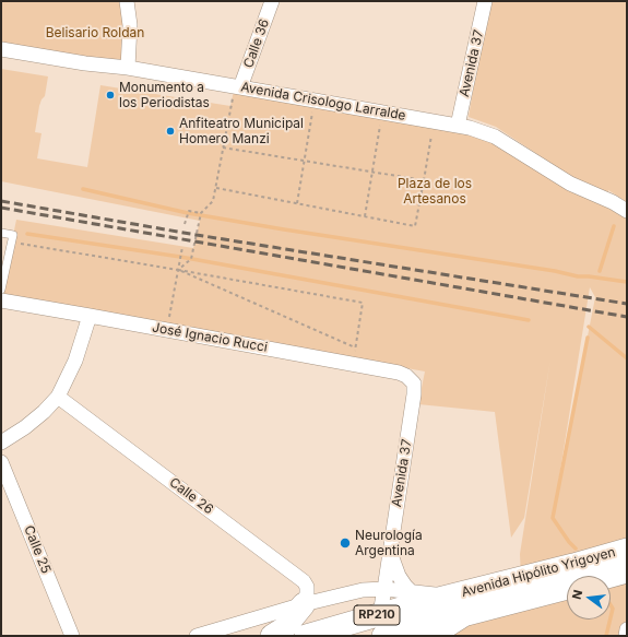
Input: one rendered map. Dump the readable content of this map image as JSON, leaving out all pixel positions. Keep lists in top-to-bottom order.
{
  "streets": {
    "main road": ["Avenida Hipólito Yrigoyen", "RP210"],
    "street": [
      "Calle 36",
      "Avenida 37",
      "Avenida Crisologo Larralde",
      "José Ignacio Rucci",
      "Calle 26",
      "Calle 25"
    ]
  },
  "crossings": [
    ["Calle 36", "Avenida Crisologo Larralde"],
    ["Avenida 37", "Avenida Crisologo Larralde"],
    ["Avenida 37", "José Ignacio Rucci"],
    ["Avenida 37", "Avenida Hipólito Yrigoyen"],
    ["Calle 26", "Avenida Hipólito Yrigoyen"]
  ],
  "parks": ["Belisario Roldan", "Plaza de los Artesanos"],
  "places": ["Monumento a los Periodistas", "Anfiteatro Municipal Homero Manzi", "Neurología Argentina"],
  "north": "left"
}
